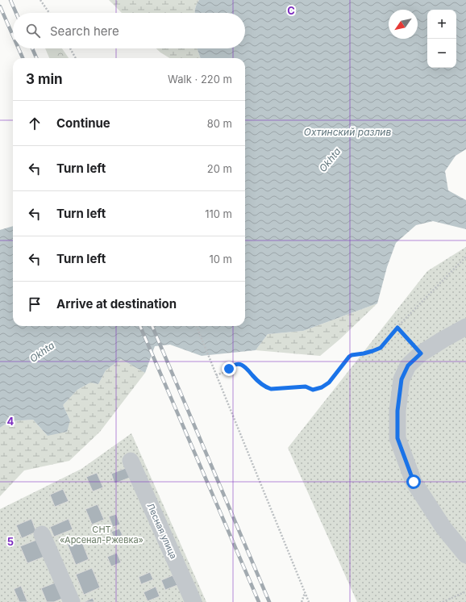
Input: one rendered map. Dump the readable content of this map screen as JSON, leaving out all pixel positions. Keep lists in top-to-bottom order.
{
  "streets": {
    "lane": ["Лесная улица"]
  },
  "water": ["Охтинский разлив", "Okhta"],
  "parks": ["СНТ «Арсенал-Ржевка»"],
  "north": "bottom left",
  "page": {
    "map_buttons": ["+", "−"],
    "search": "Search here",
    "heading": ["3 min", "Walk · 220 m"],
    "list": [
      ["Continue", "80 m"],
      ["Turn left", "20 m"],
      ["Turn left", "110 m"],
      ["Turn left", "10 m"],
      "Arrive at destination"
    ]
  },
  "grid": {
    "columns": ["C"],
    "rows": ["4", "5"]
  }
}
